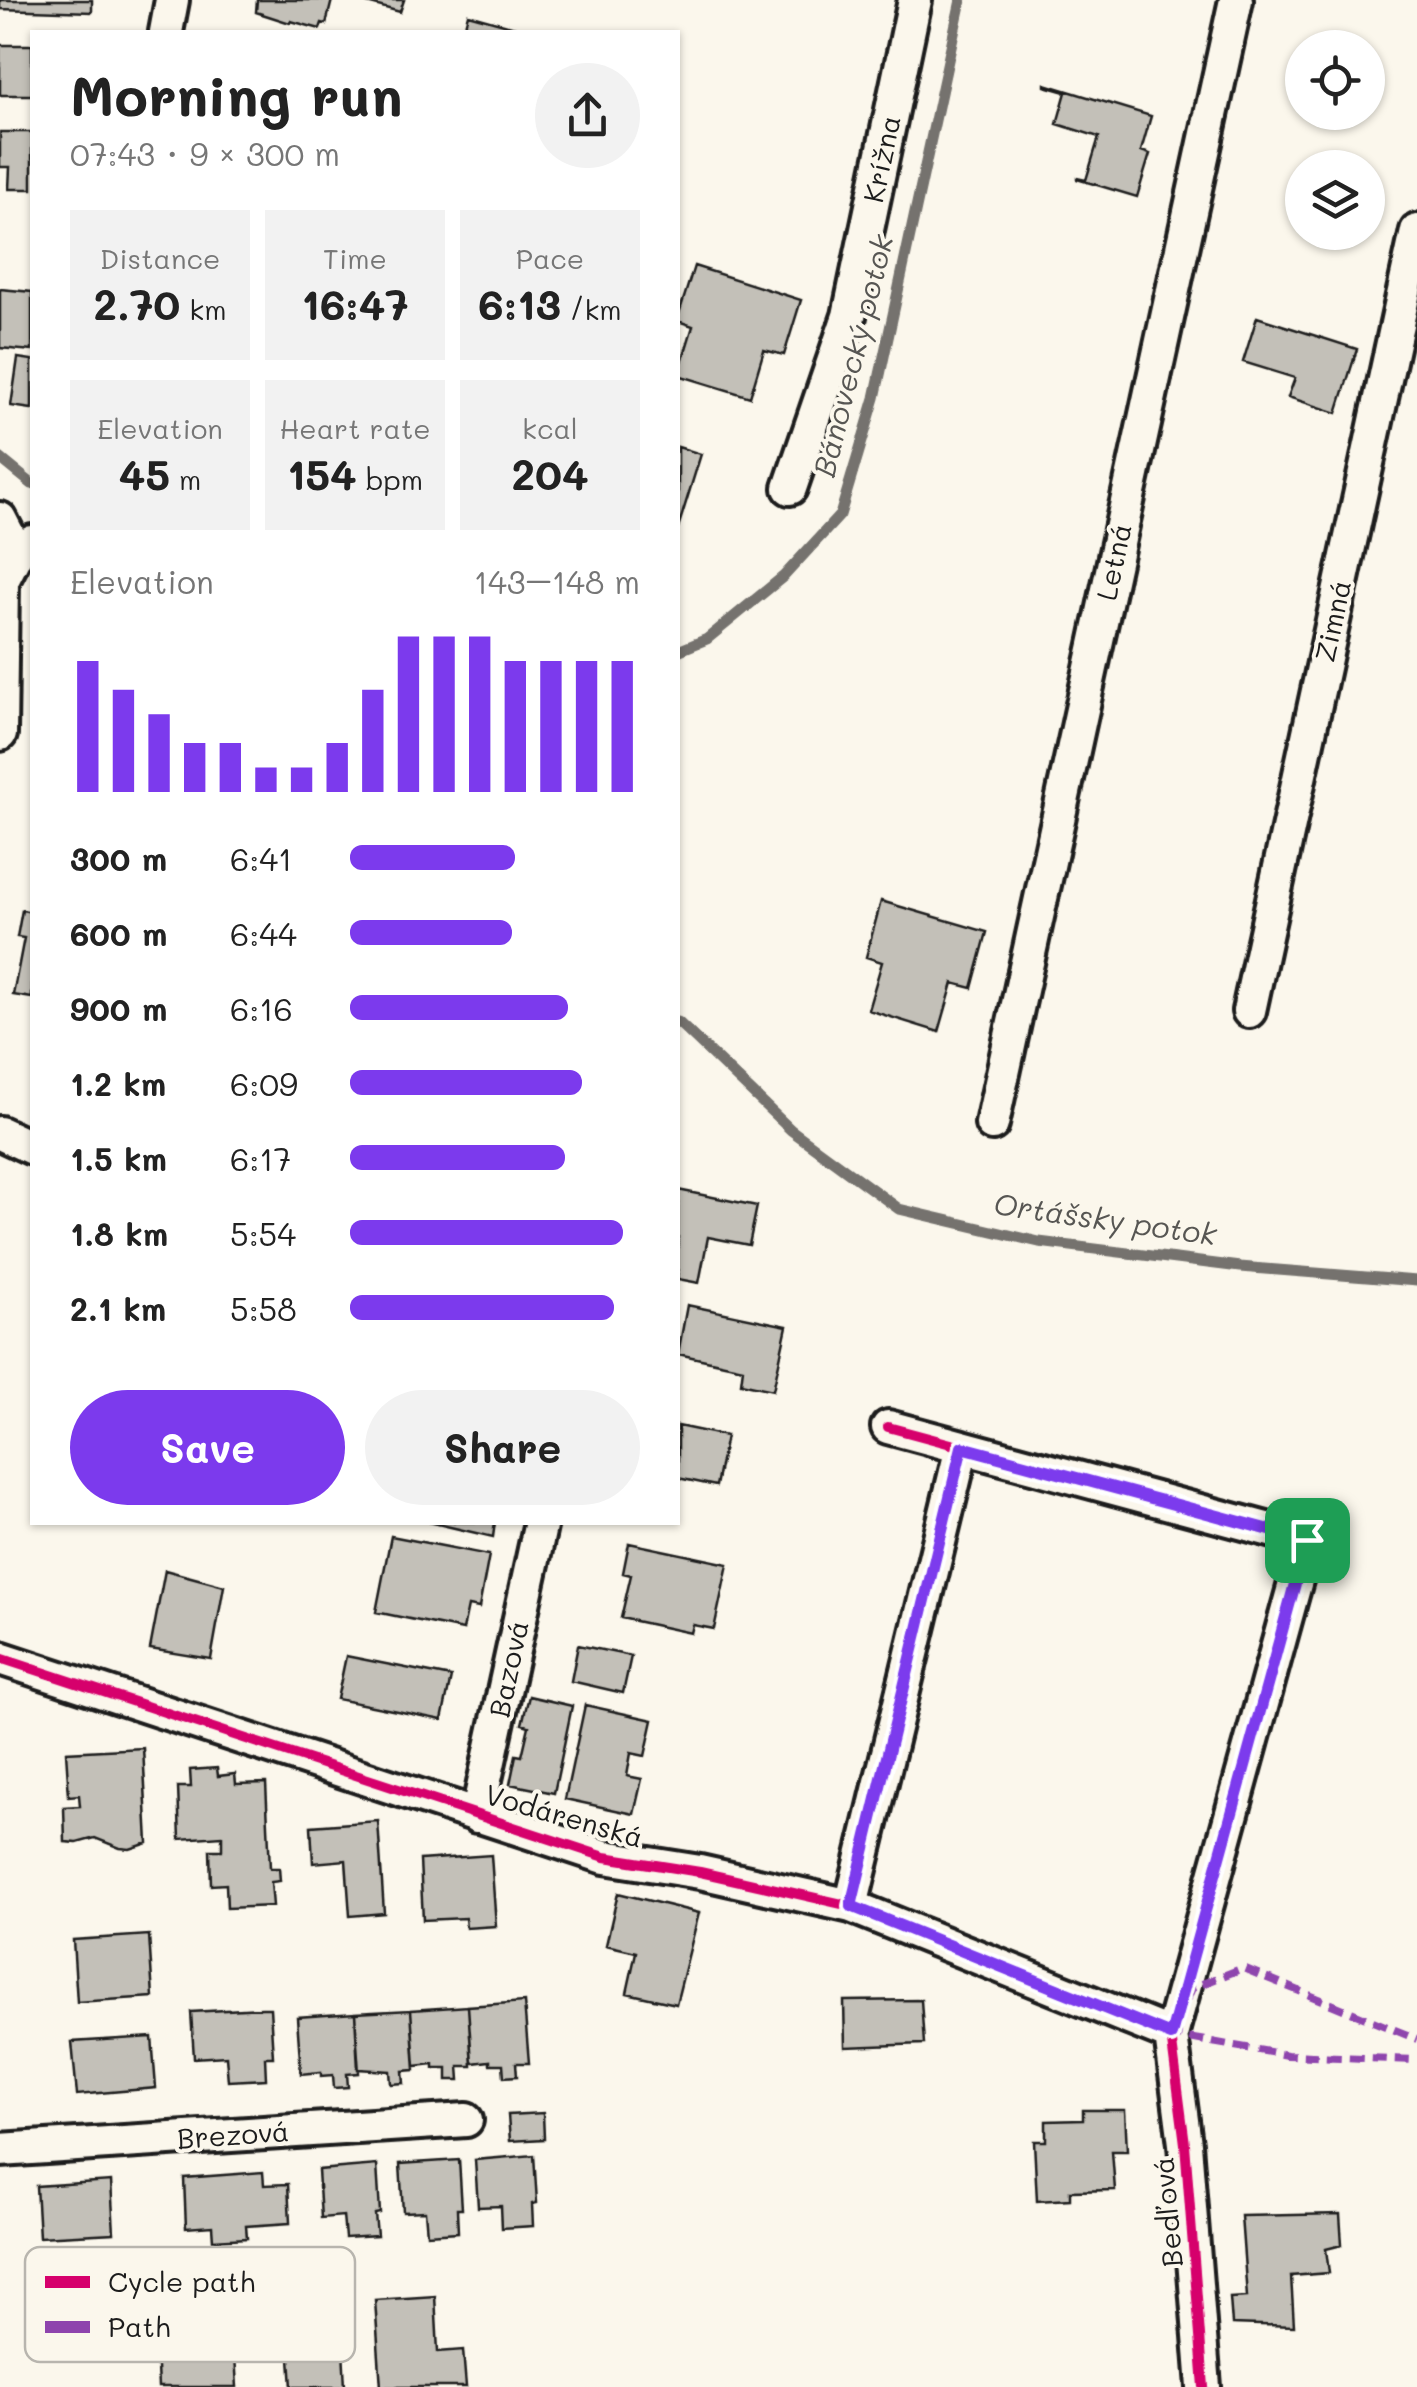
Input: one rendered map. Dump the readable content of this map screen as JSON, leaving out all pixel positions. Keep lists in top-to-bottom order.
{
  "streets": {
    "street": [
      "Krížna",
      "Letná",
      "Zimná",
      "Bazová",
      "Vodárenská",
      "Brezová",
      "Bedľová"
    ]
  },
  "crossings": [
    ["Bazová", "Vodárenská"],
    ["Vodárenská", "Bedľová"]
  ],
  "water": ["Bánovecký potok", "Ortášsky potok"],
  "legend": ["Cycle path", "Path"],
  "page": {
    "heading": ["Morning run", "07:43 · 9 × 300 m"],
    "stats": [
      ["Distance", "2.70 km"],
      ["Time", "16:47"],
      ["Pace", "6:13 /km"],
      ["Elevation", "45 m"],
      ["Heart rate", "154 bpm"],
      ["kcal", "204"]
    ],
    "chart": ["Elevation", "143–148 m"],
    "list": [
      {
        "name": "300 m",
        "note": "6:41"
      },
      {
        "name": "600 m",
        "note": "6:44"
      },
      {
        "name": "900 m",
        "note": "6:16"
      },
      {
        "name": "1.2 km",
        "note": "6:09"
      },
      {
        "name": "1.5 km",
        "note": "6:17"
      },
      {
        "name": "1.8 km",
        "note": "5:54"
      },
      {
        "name": "2.1 km",
        "note": "5:58"
      }
    ],
    "buttons": ["Save", "Share"]
  }
}
